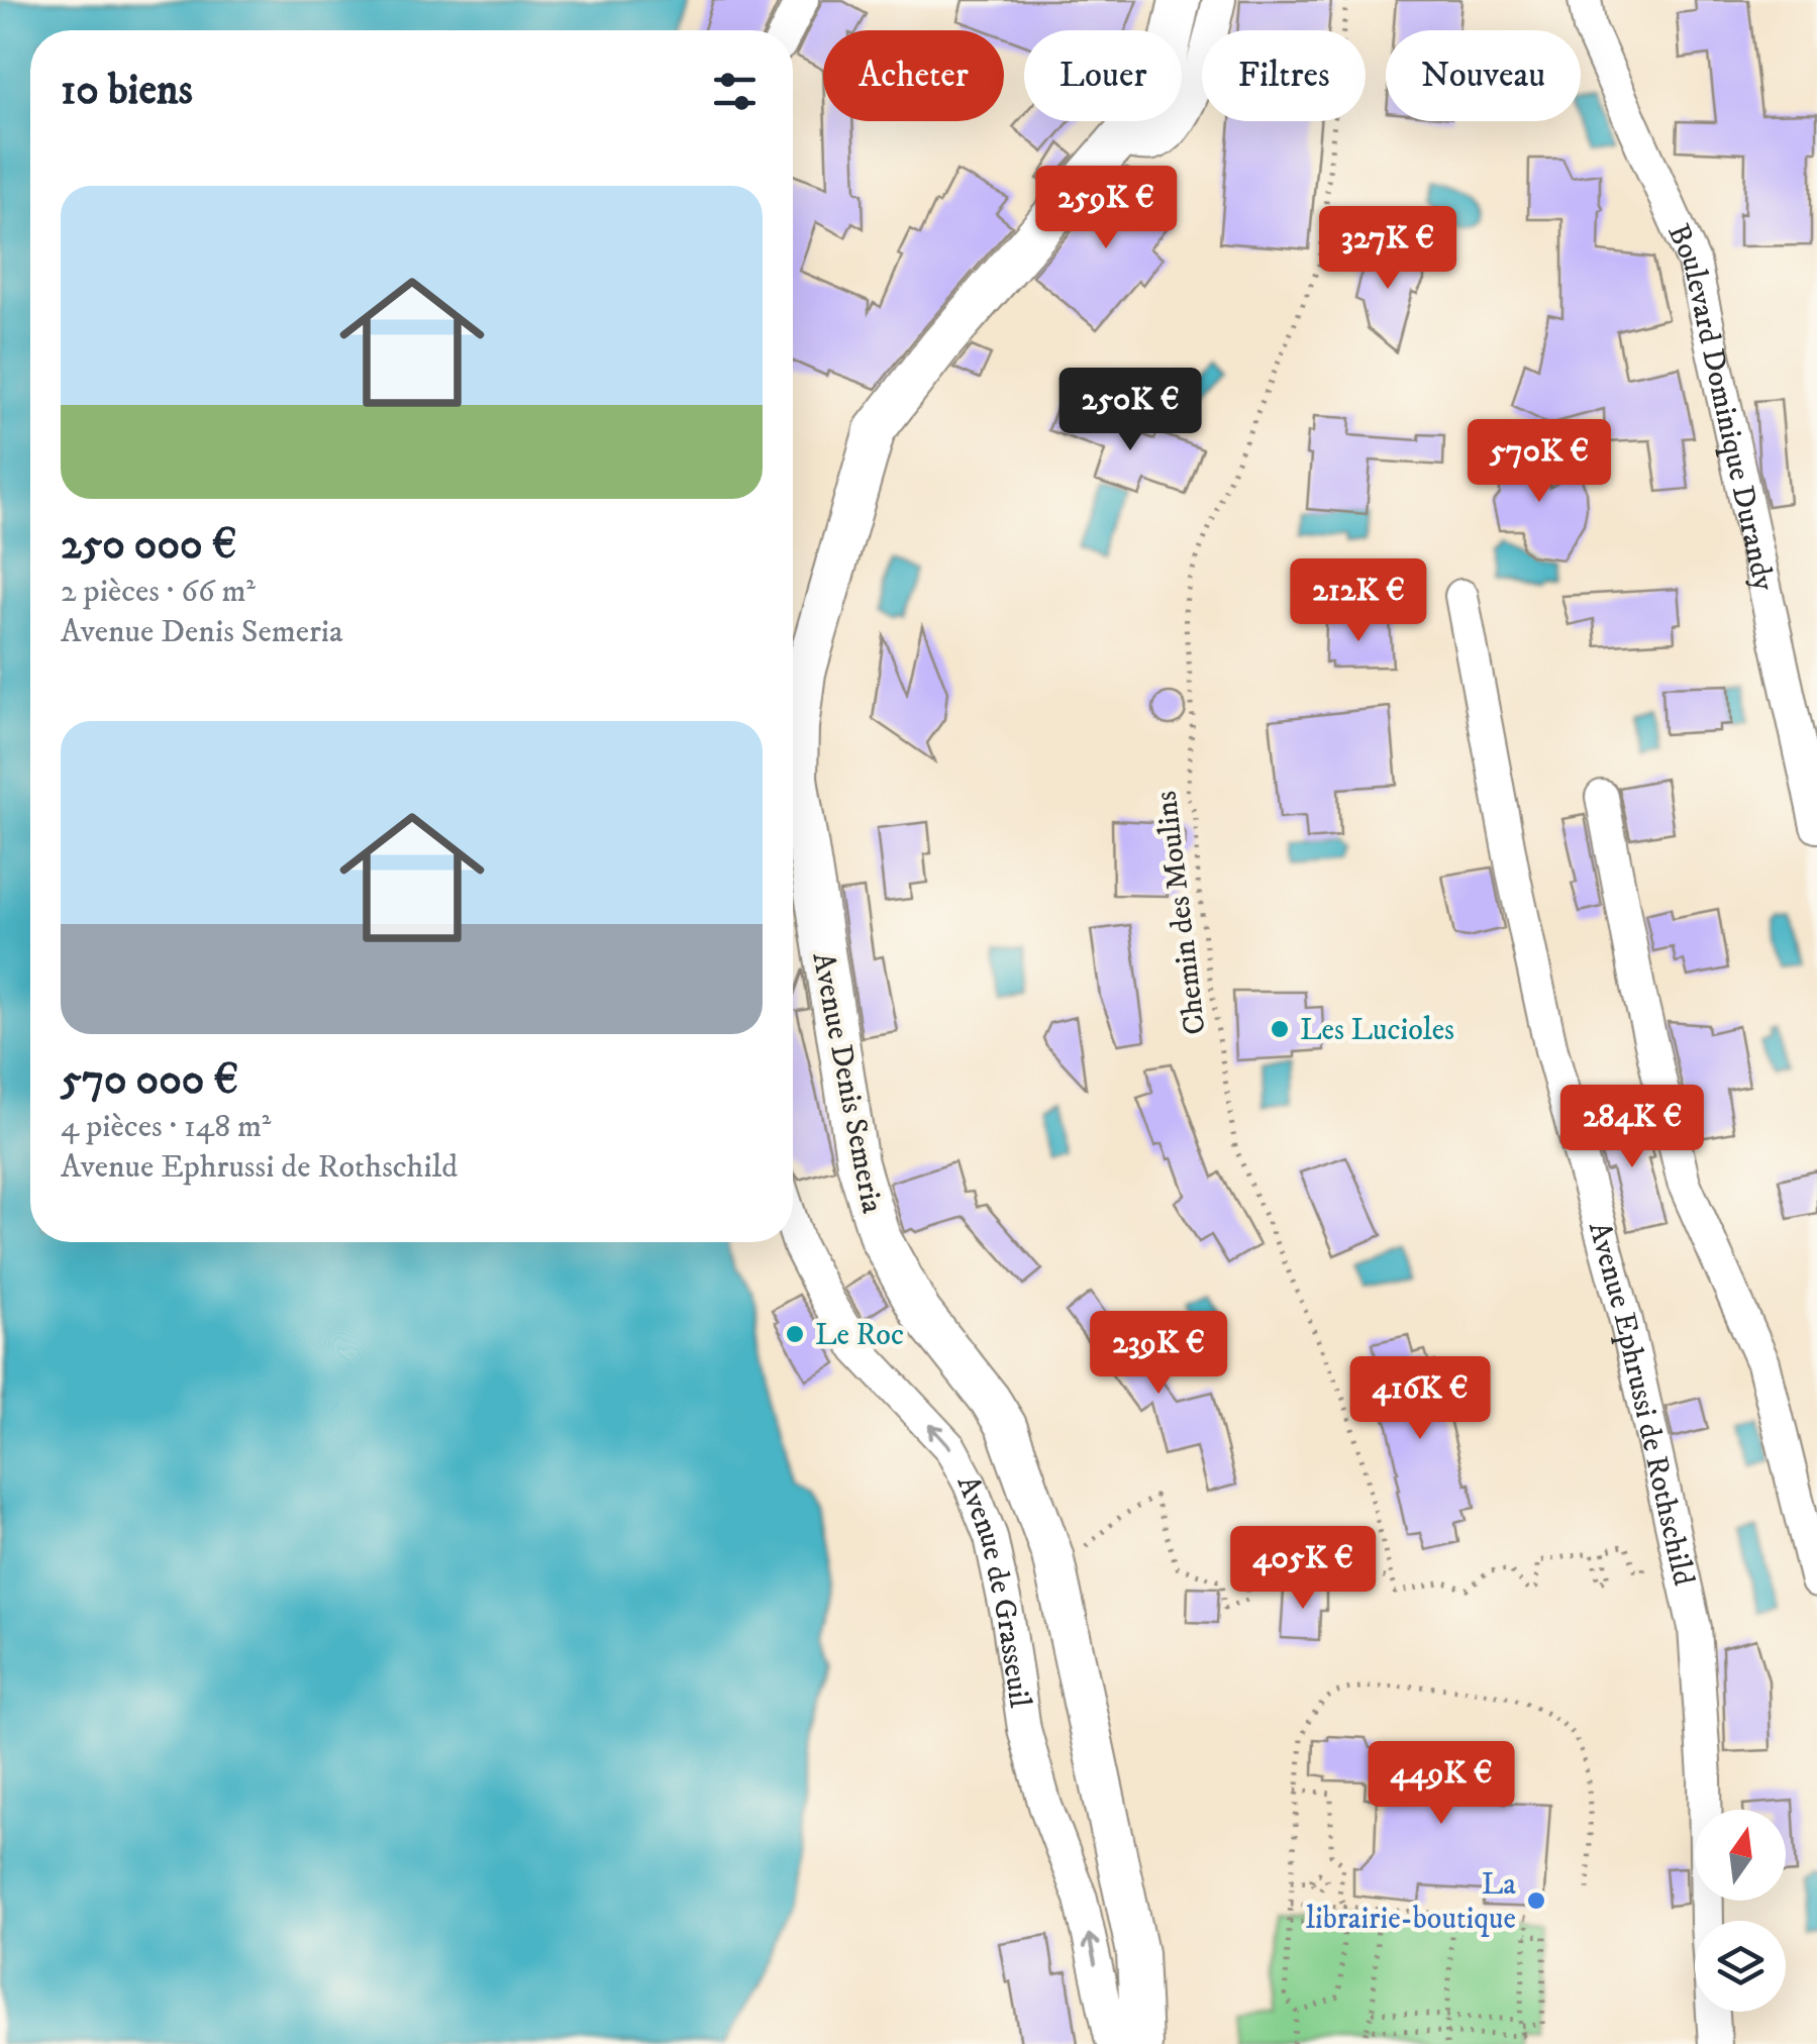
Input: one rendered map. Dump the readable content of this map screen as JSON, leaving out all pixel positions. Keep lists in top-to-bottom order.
{
  "streets": {
    "main road": ["Avenue Denis Semeria"],
    "street": ["Boulevard Dominique Durandy", "Avenue Ephrussi de Rothschild", "Avenue de Grasseuil"],
    "path": ["Chemin des Moulins"]
  },
  "one_way": ["Avenue de Grasseuil"],
  "places": ["Les Lucioles", "Le Roc", "La librairie-boutique"],
  "north": "top",
  "page": {
    "chip": [
      "Acheter",
      "Louer",
      "Filtres",
      "Nouveau"
    ],
    "heading": "10 biens",
    "list": [
      {
        "name": "250 000 €",
        "note": "2 pièces · 66 m² · Avenue Denis Semeria"
      },
      {
        "name": "570 000 €",
        "note": "4 pièces · 148 m² · Avenue Ephrussi de Rothschild"
      }
    ],
    "price": [
      "259K €",
      "327K €",
      "250K €",
      "570K €",
      "212K €",
      "284K €",
      "239K €",
      "416K €",
      "405K €",
      "449K €"
    ]
  }
}
